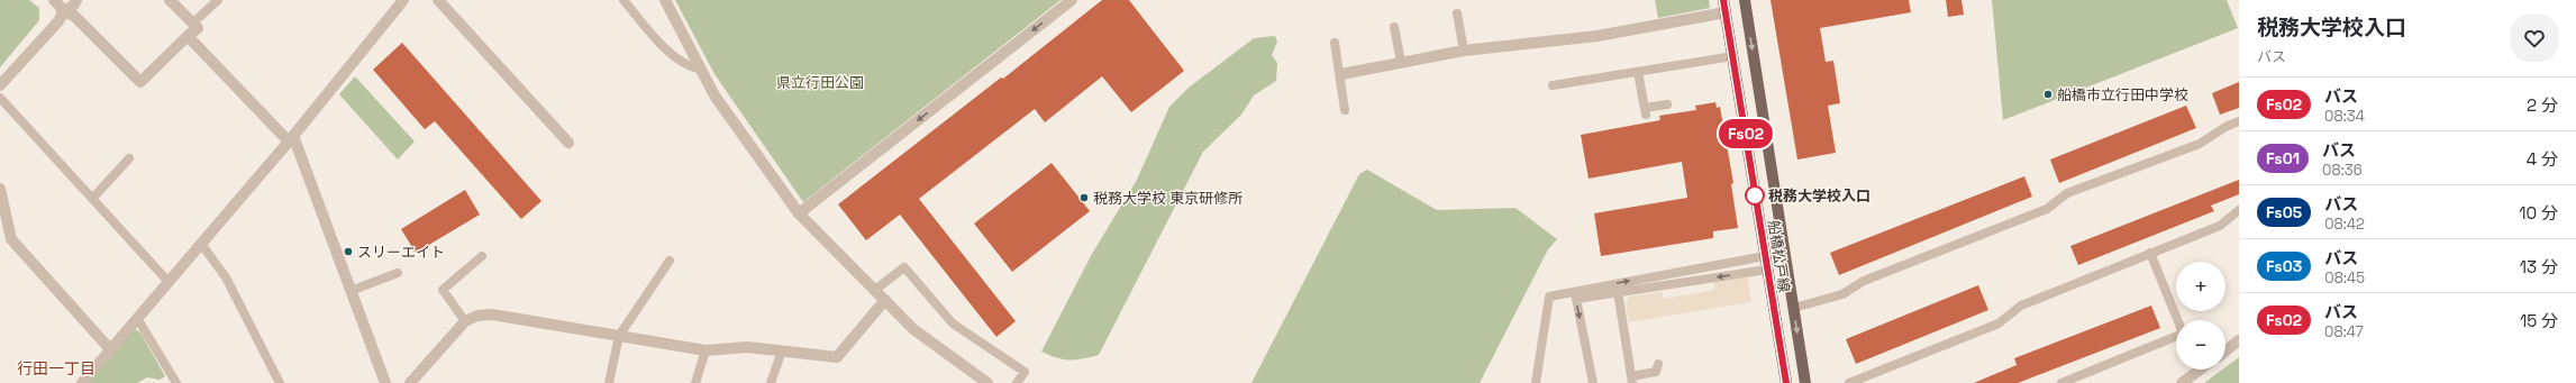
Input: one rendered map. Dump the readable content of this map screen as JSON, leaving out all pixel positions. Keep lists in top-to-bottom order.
{
  "streets": {
    "main road": ["船橋松戸線"]
  },
  "districts": ["行田一丁目"],
  "parks": ["県立行田公園"],
  "places": [
    "船橋市立行田中学校",
    "税務大学校入口",
    "税務大学校 東京研修所",
    "スリーエイト"
  ],
  "lines": ["bus line Fs02"],
  "page": {
    "on_map": "Fs02",
    "heading": ["税務大学校入口", "バス"],
    "list": [
      {
        "mark": "Fs02",
        "name": "バス",
        "note": "08:34",
        "value": "2 分"
      },
      {
        "mark": "Fs01",
        "name": "バス",
        "note": "08:36",
        "value": "4 分"
      },
      {
        "mark": "Fs05",
        "name": "バス",
        "note": "08:42",
        "value": "10 分"
      },
      {
        "mark": "Fs03",
        "name": "バス",
        "note": "08:45",
        "value": "13 分"
      },
      {
        "mark": "Fs02",
        "name": "バス",
        "note": "08:47",
        "value": "15 分"
      }
    ],
    "map_buttons": ["+", "−"]
  }
}
